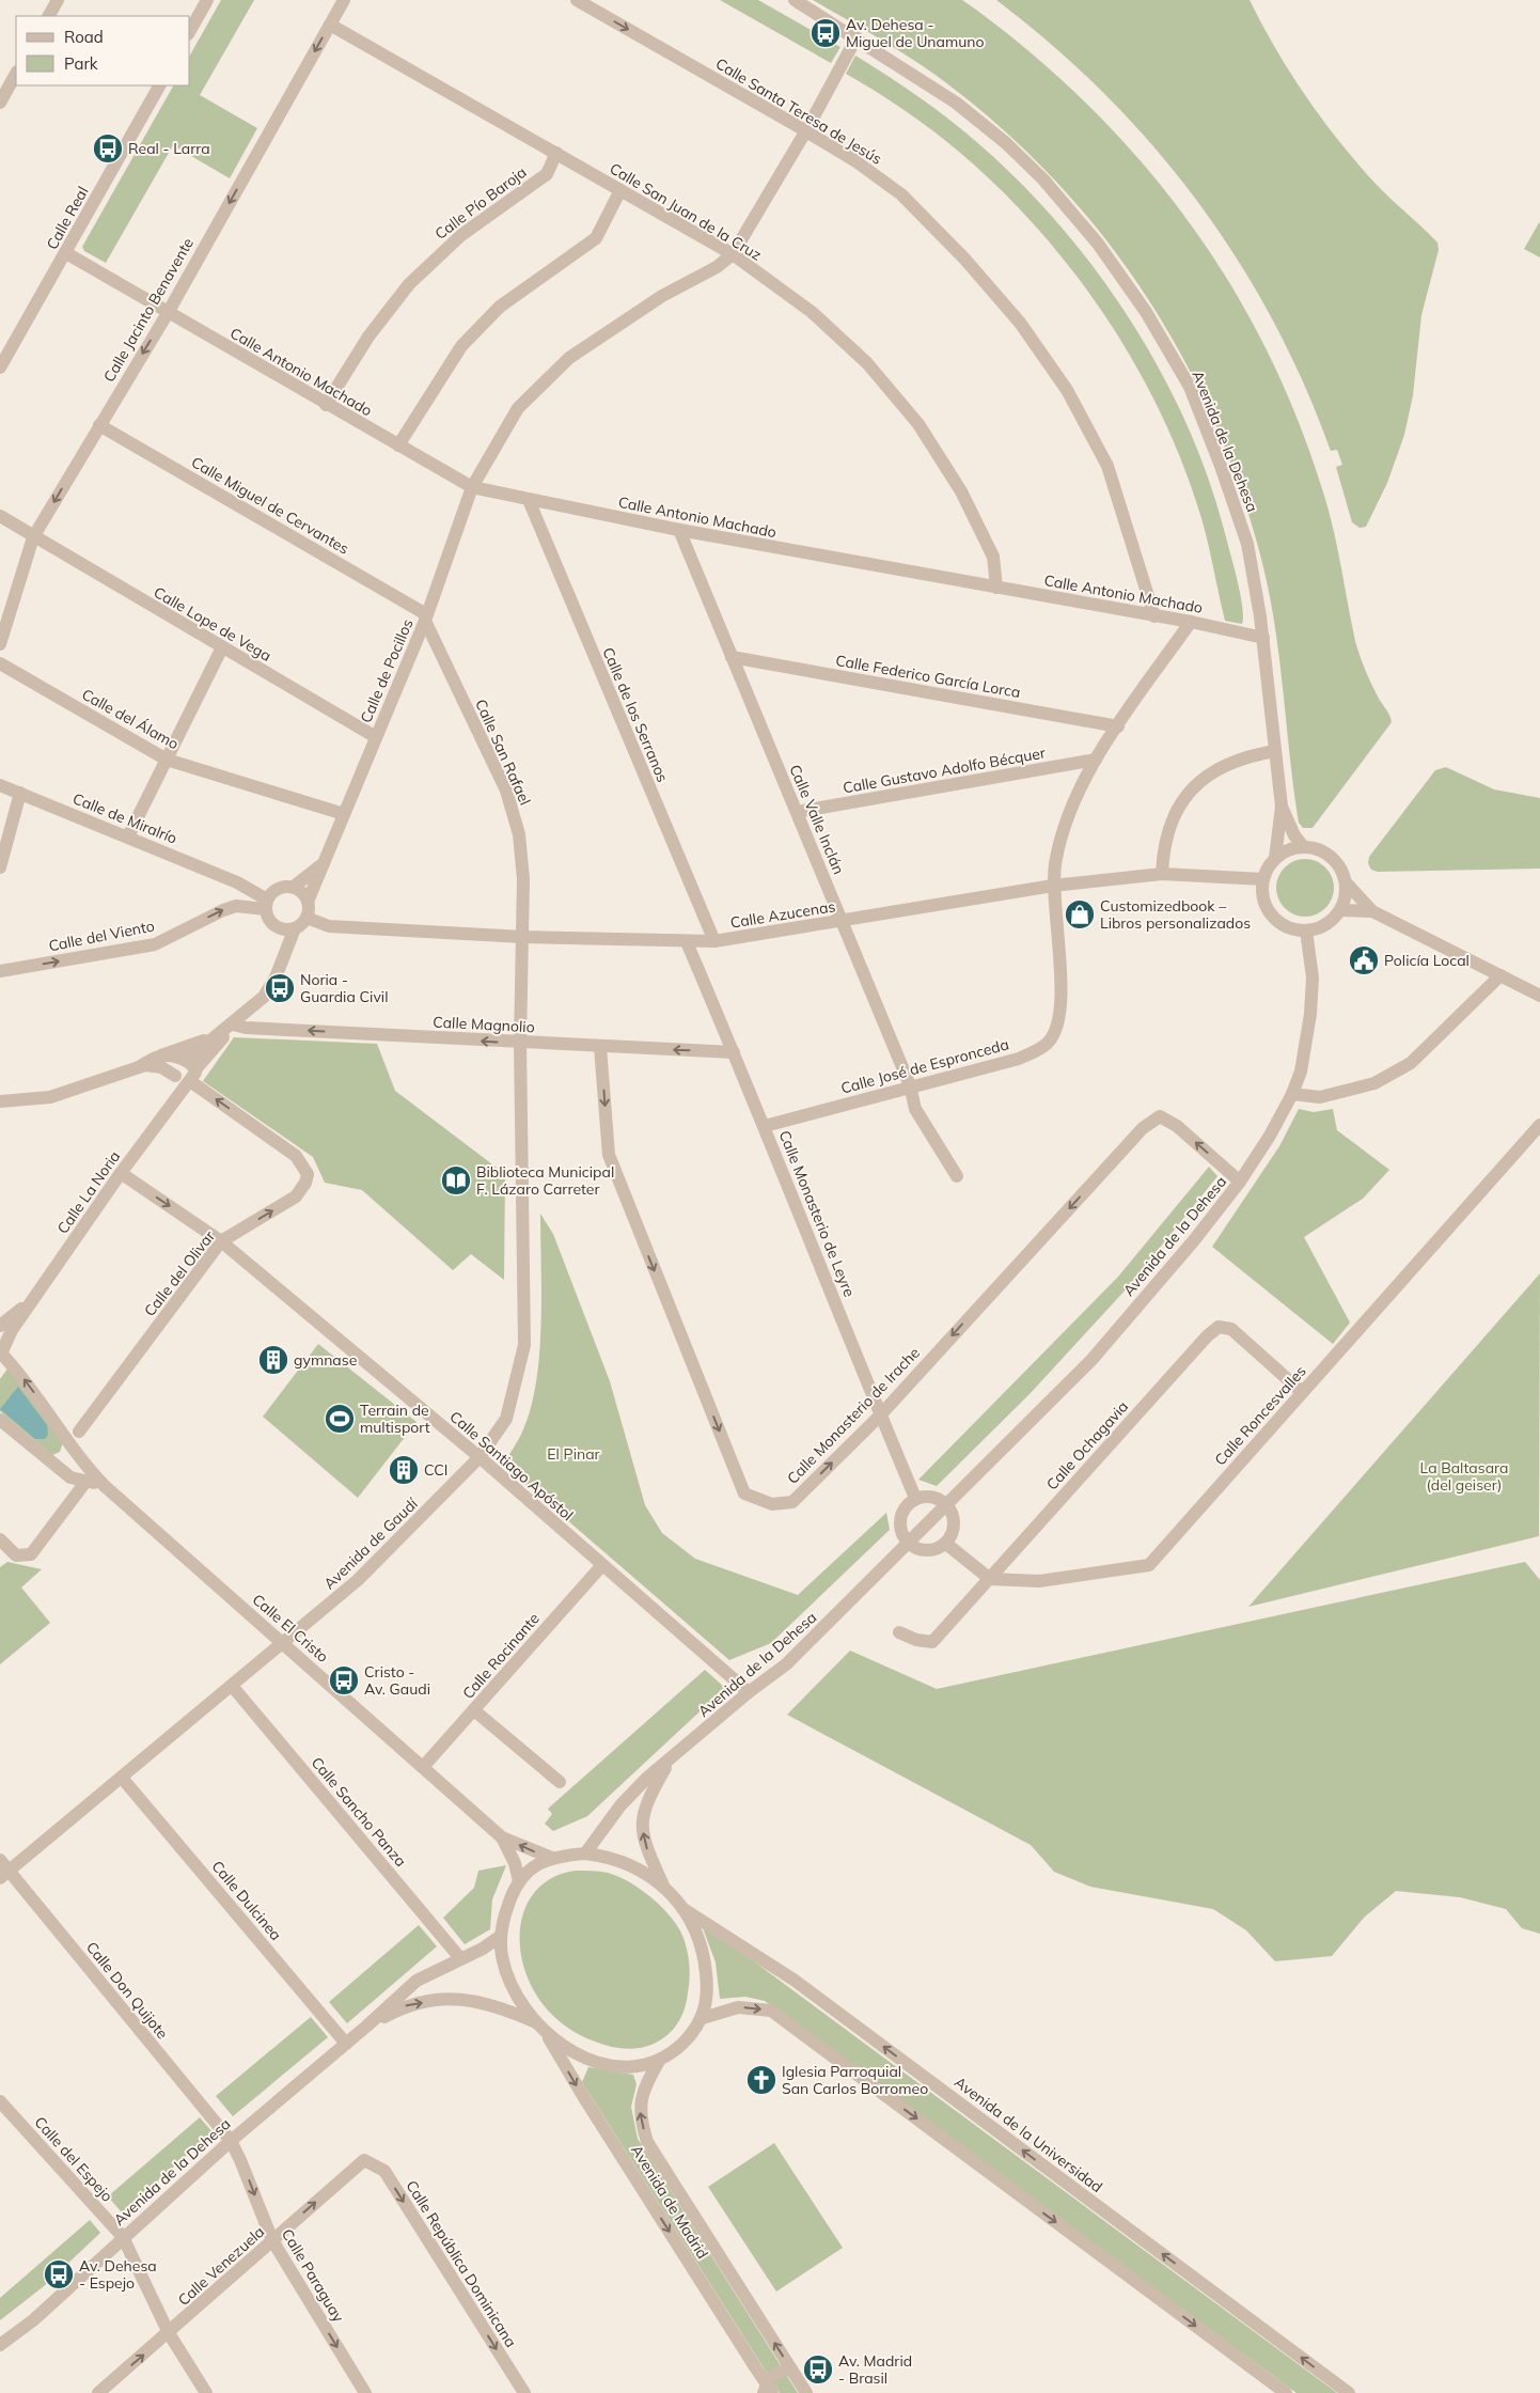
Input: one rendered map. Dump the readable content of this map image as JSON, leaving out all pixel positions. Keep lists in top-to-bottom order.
{
  "streets": {
    "street": [
      "Calle Santa Teresa de Jesús",
      "Calle Pío Baroja",
      "Calle San Juan de la Cruz",
      "Calle Real",
      "Calle Jacinto Benavente",
      "Calle Antonio Machado",
      "Avenida de la Dehesa",
      "Calle Miguel de Cervantes",
      "Calle Lope de Vega",
      "Calle de Pocillos",
      "Calle Federico García Lorca",
      "Calle de los Serranos",
      "Calle del Álamo",
      "Calle San Rafael",
      "Calle Gustavo Adolfo Bécquer",
      "Calle de Miralrío",
      "Calle Valle Inclán",
      "Calle Azucenas",
      "Calle del Viento",
      "Calle Magnolio",
      "Calle José de Espronceda",
      "Calle La Noria",
      "Calle Monasterio de Leyre",
      "Calle del Olivar",
      "Calle Monasterio de Irache",
      "Calle Roncesvalles",
      "Calle Ochagavia",
      "Calle Santiago Apóstol",
      "Avenida de Gaudí",
      "Calle El Cristo",
      "Calle Rocinante",
      "Calle Sancho Panza",
      "Calle Dulcinea",
      "Calle Don Quijote",
      "Avenida de la Universidad",
      "Calle del Espejo",
      "Avenida de Madrid",
      "Calle República Dominicana",
      "Calle Venezuela",
      "Calle Paraguay"
    ]
  },
  "crossings": [
    ["Calle Santa Teresa de Jesús", "Calle Antonio Machado"],
    ["Calle Pío Baroja", "Calle San Juan de la Cruz"],
    ["Calle Pío Baroja", "Calle Antonio Machado"],
    ["Calle San Juan de la Cruz", "Calle Jacinto Benavente"],
    ["Calle San Juan de la Cruz", "Calle Antonio Machado"],
    ["Calle San Juan de la Cruz", "Calle de Pocillos"],
    ["Calle Real", "Calle Antonio Machado"],
    ["Calle Jacinto Benavente", "Calle Antonio Machado"],
    ["Calle Jacinto Benavente", "Calle Miguel de Cervantes"],
    ["Calle Jacinto Benavente", "Calle Lope de Vega"],
    ["Calle Antonio Machado", "Avenida de la Dehesa"],
    ["Calle Antonio Machado", "Calle de Pocillos"],
    ["Calle Antonio Machado", "Calle de los Serranos"],
    ["Calle Antonio Machado", "Calle Valle Inclán"],
    ["Calle Antonio Machado", "Calle José de Espronceda"],
    ["Avenida de la Dehesa", "Calle Azucenas"],
    ["Avenida de la Dehesa", "Calle Monasterio de Irache"],
    ["Avenida de la Dehesa", "Calle Santiago Apóstol"],
    ["Avenida de la Dehesa", "Calle Sancho Panza"],
    ["Avenida de la Dehesa", "Calle Dulcinea"],
    ["Avenida de la Dehesa", "Calle Don Quijote"],
    ["Avenida de la Dehesa", "Calle del Espejo"],
    ["Avenida de la Dehesa", "Calle Paraguay"],
    ["Calle Miguel de Cervantes", "Calle de Pocillos"],
    ["Calle Miguel de Cervantes", "Calle San Rafael"],
    ["Calle Lope de Vega", "Calle de Pocillos"],
    ["Calle de Pocillos", "Calle del Álamo"],
    ["Calle de Pocillos", "Calle San Rafael"],
    ["Calle de Pocillos", "Calle de Miralrío"],
    ["Calle de Pocillos", "Calle Azucenas"],
    ["Calle de Pocillos", "Calle del Viento"],
    ["Calle Federico García Lorca", "Calle Valle Inclán"],
    ["Calle Federico García Lorca", "Calle José de Espronceda"],
    ["Calle de los Serranos", "Calle Azucenas"],
    ["Calle San Rafael", "Calle Azucenas"],
    ["Calle San Rafael", "Calle Magnolio"],
    ["Calle San Rafael", "Avenida de Gaudí"],
    ["Calle Gustavo Adolfo Bécquer", "Calle Valle Inclán"],
    ["Calle Gustavo Adolfo Bécquer", "Calle José de Espronceda"],
    ["Calle de Miralrío", "Calle Azucenas"],
    ["Calle de Miralrío", "Calle del Viento"],
    ["Calle Valle Inclán", "Calle Azucenas"],
    ["Calle Valle Inclán", "Calle José de Espronceda"],
    ["Calle Azucenas", "Calle del Viento"],
    ["Calle Azucenas", "Calle José de Espronceda"],
    ["Calle Azucenas", "Calle Monasterio de Leyre"],
    ["Calle Magnolio", "Calle Monasterio de Leyre"],
    ["Calle Magnolio", "Calle Monasterio de Irache"],
    ["Calle Magnolio", "Avenida de Gaudí"],
    ["Calle José de Espronceda", "Calle Monasterio de Leyre"],
    ["Calle La Noria", "Calle del Olivar"],
    ["Calle La Noria", "Calle Santiago Apóstol"],
    ["Calle La Noria", "Calle El Cristo"],
    ["Calle Monasterio de Leyre", "Calle Monasterio de Irache"],
    ["Calle del Olivar", "Calle Santiago Apóstol"],
    ["Calle del Olivar", "Calle El Cristo"],
    ["Calle Roncesvalles", "Calle Ochagavia"],
    ["Calle Santiago Apóstol", "Avenida de Gaudí"],
    ["Calle Santiago Apóstol", "Calle Rocinante"],
    ["Avenida de Gaudí", "Calle El Cristo"],
    ["Avenida de Gaudí", "Calle Sancho Panza"],
    ["Avenida de Gaudí", "Calle Dulcinea"],
    ["Avenida de Gaudí", "Calle Don Quijote"],
    ["Calle El Cristo", "Calle Rocinante"],
    ["Calle Don Quijote", "Calle Paraguay"],
    ["Calle del Espejo", "Calle Venezuela"],
    ["Calle República Dominicana", "Calle Venezuela"],
    ["Calle Venezuela", "Calle Paraguay"]
  ],
  "one_way": [
    "Calle Jacinto Benavente",
    "Calle Magnolio",
    "Calle República Dominicana",
    "Calle Venezuela",
    "Calle Paraguay"
  ],
  "parks": ["El Pinar", "La Baltasara (del geiser)"],
  "places": {
    "bus stop": [
      "Av. Dehesa - Miguel de Unamuno",
      "Real - Larra",
      "Noria - Guardia Civil",
      "Cristo - Av. Gaudi",
      "Av. Dehesa - Espejo",
      "Av. Madrid - Brasil"
    ],
    "shop": ["Customizedbook – Libros personalizados"],
    "public building": ["Policía Local"],
    "library": ["Biblioteca Municipal F. Lázaro Carreter"],
    "building": ["gymnase", "CCI"],
    "sports": ["Terrain de multisport"],
    "church": ["Iglesia Parroquial San Carlos Borromeo"]
  },
  "legend": ["Road", "Park"]
}
